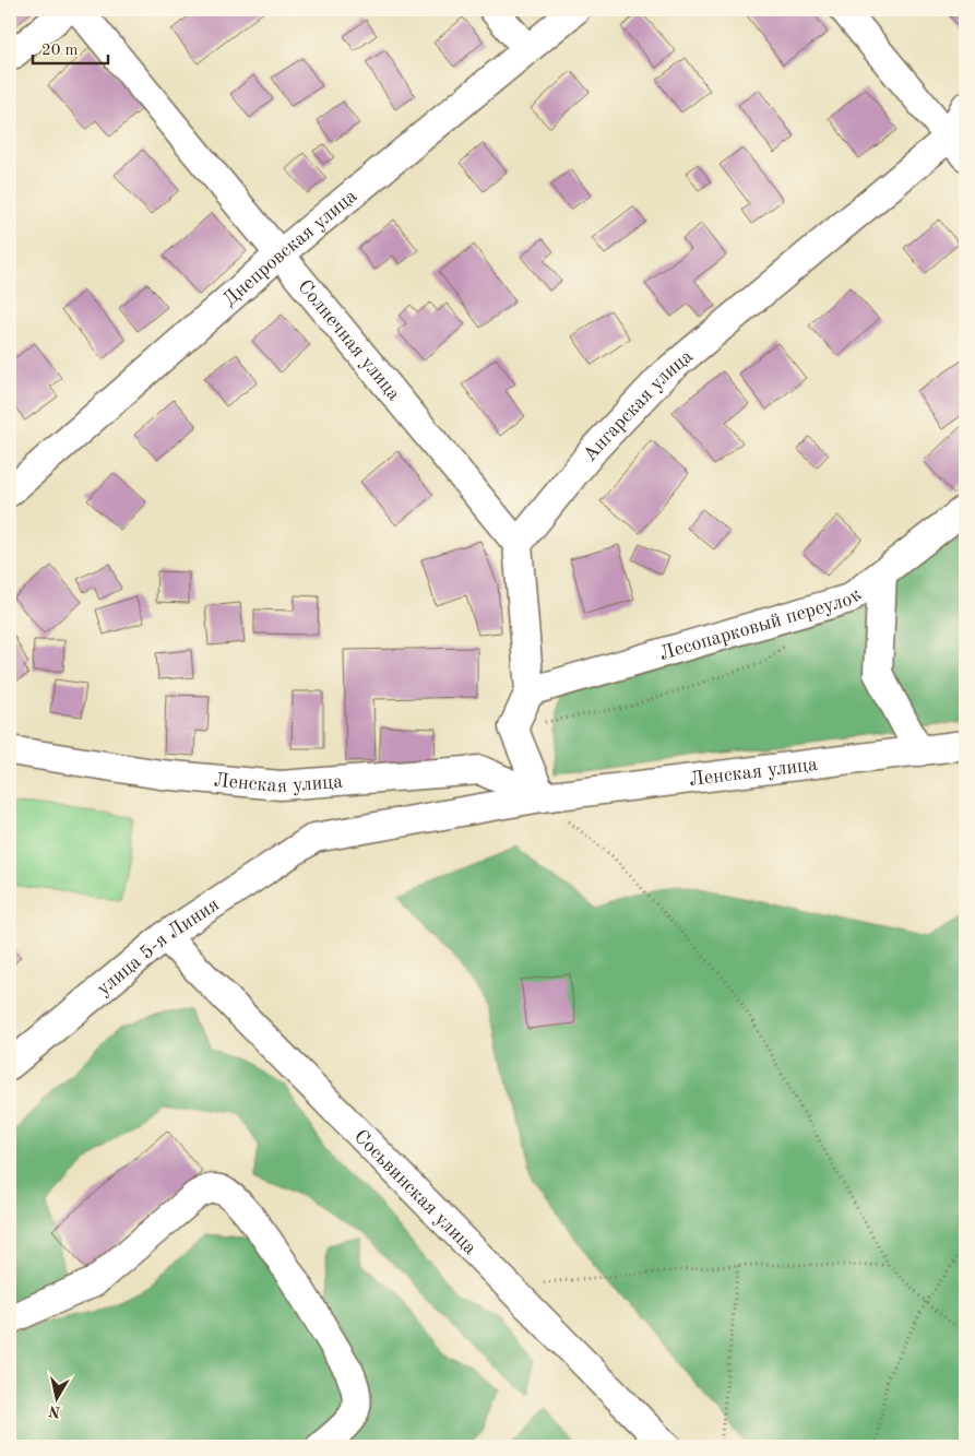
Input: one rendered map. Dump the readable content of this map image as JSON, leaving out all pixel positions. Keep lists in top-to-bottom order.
{
  "streets": {
    "street": [
      "Днепровская улица",
      "Солнечная улица",
      "Ангарская улица",
      "Лесопарковый переулок",
      "Ленская улица",
      "улица 5-я Линия",
      "Сосьвинская улица"
    ]
  },
  "crossings": [
    ["Днепровская улица", "Солнечная улица"],
    ["Солнечная улица", "Ангарская улица"],
    ["Ленская улица", "улица 5-я Линия"],
    ["улица 5-я Линия", "Сосьвинская улица"]
  ],
  "scale_bar": "20 m",
  "north": "bottom"
}
